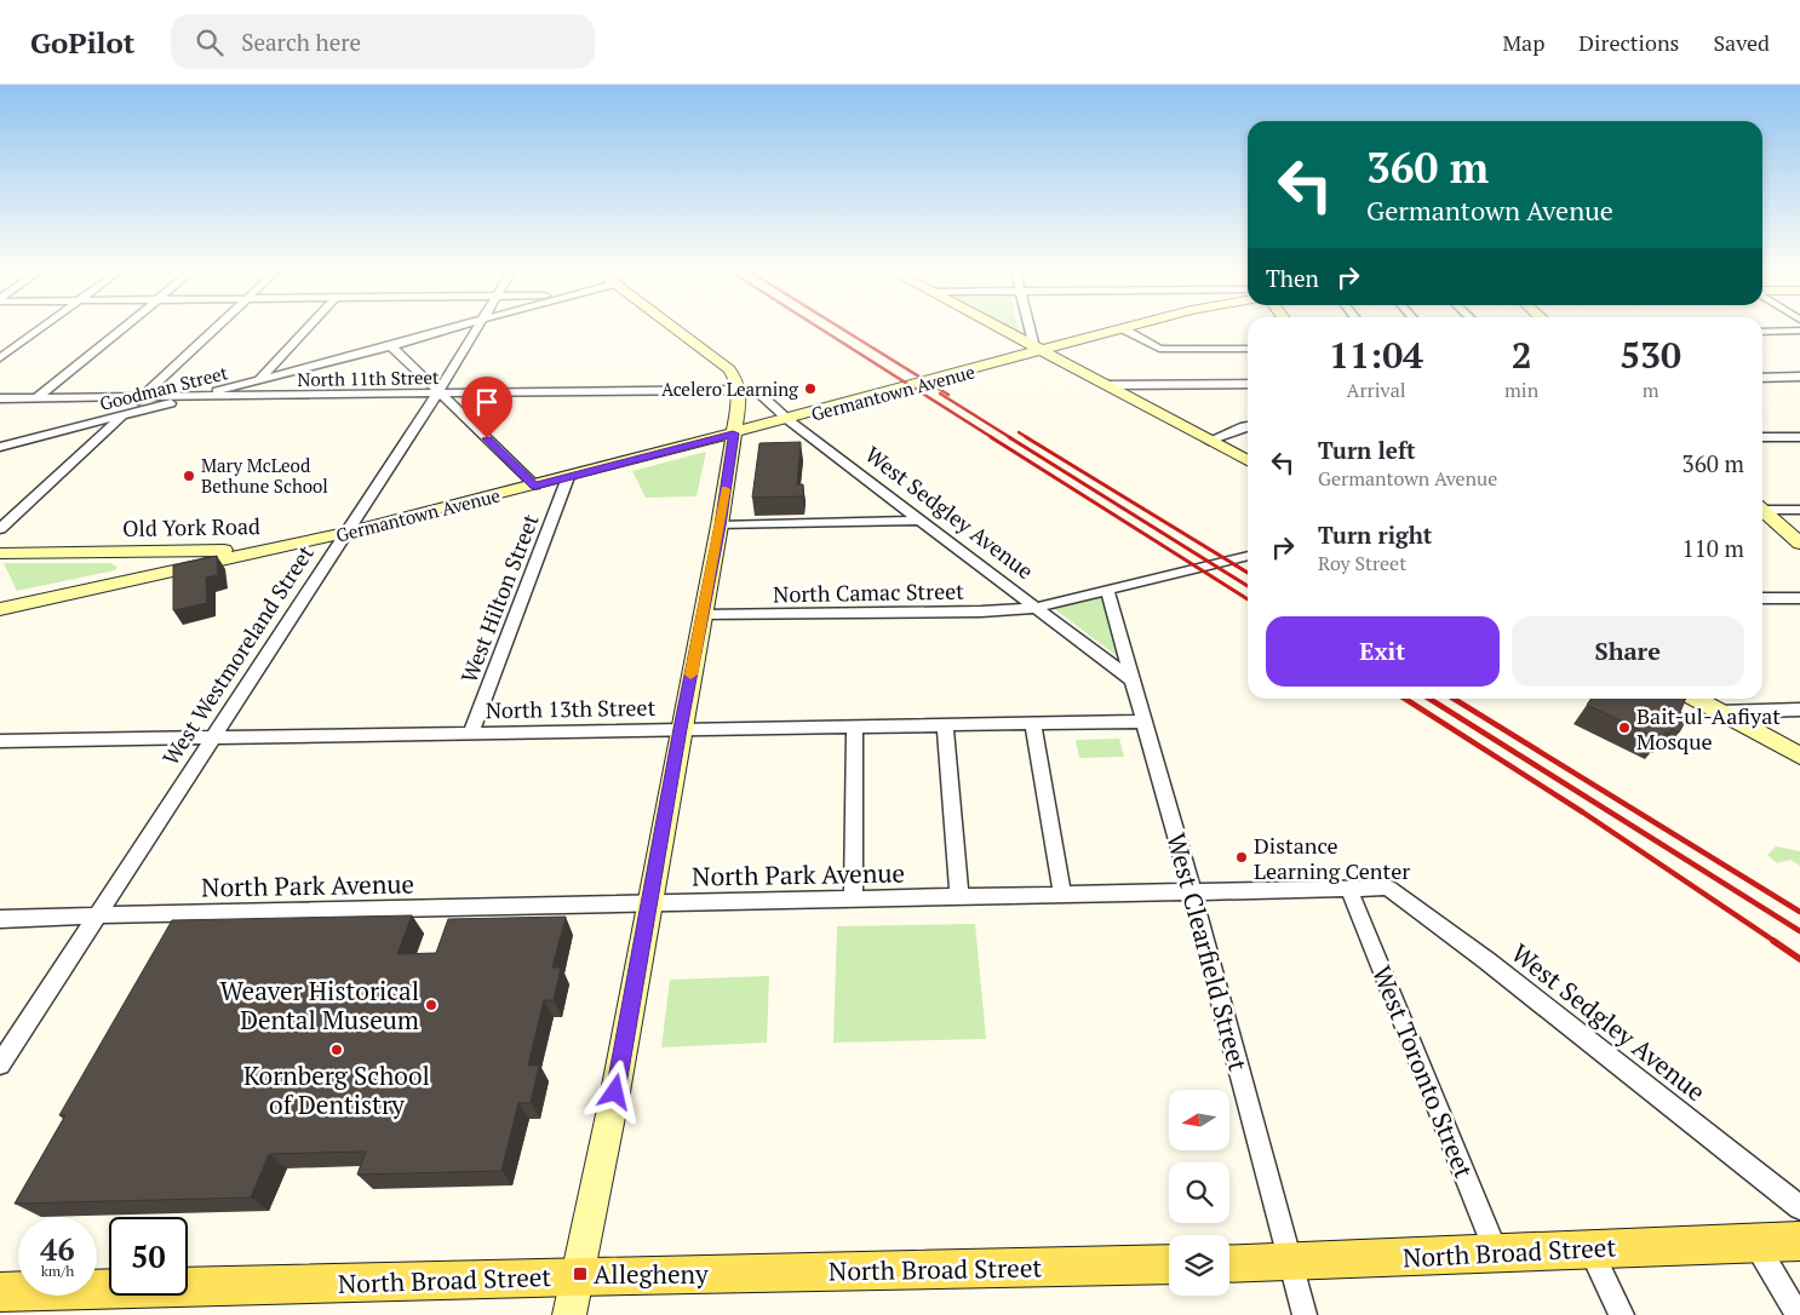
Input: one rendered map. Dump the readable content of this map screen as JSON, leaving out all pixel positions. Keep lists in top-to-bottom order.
{
  "streets": {
    "main road": [
      "Germantown Avenue",
      "West Sedgley Avenue",
      "Old York Road",
      "North Broad Street"
    ],
    "street": [
      "North 11th Street",
      "Goodman Street",
      "North Camac Street",
      "West Hilton Street",
      "West Westmoreland Street",
      "North 13th Street",
      "North Park Avenue",
      "West Clearfield Street",
      "West Toronto Street"
    ]
  },
  "crossings": [
    ["North 11th Street", "Goodman Street"],
    ["North 11th Street", "West Sedgley Avenue"],
    ["North 11th Street", "West Westmoreland Street"],
    ["Germantown Avenue", "West Sedgley Avenue"],
    ["Germantown Avenue", "Old York Road"],
    ["Germantown Avenue", "West Hilton Street"],
    ["Germantown Avenue", "West Westmoreland Street"],
    ["West Sedgley Avenue", "North Camac Street"],
    ["West Sedgley Avenue", "North Park Avenue"],
    ["West Sedgley Avenue", "West Clearfield Street"],
    ["North Camac Street", "West Clearfield Street"],
    ["West Hilton Street", "North 13th Street"],
    ["West Westmoreland Street", "North 13th Street"],
    ["West Westmoreland Street", "North Park Avenue"],
    ["North 13th Street", "West Clearfield Street"],
    ["North Park Avenue", "West Clearfield Street"],
    ["North Park Avenue", "West Toronto Street"],
    ["West Clearfield Street", "North Broad Street"],
    ["West Toronto Street", "North Broad Street"]
  ],
  "places": {
    "other": [
      "Acelero Learning",
      "Mary McLeod Bethune School",
      "Bait-ul-Aafiyat Mosque",
      "Distance Learning Center",
      "Weaver Historical Dental Museum",
      "Kornberg School of Dentistry"
    ],
    "transit": ["Allegheny"]
  },
  "north": "left",
  "page": {
    "header": "GoPilot",
    "search": "Search here",
    "nav": ["Map", "Directions", "Saved"],
    "turn": ["360 m", "Germantown Avenue"],
    "then": "Then",
    "eta": [
      "11:04",
      "Arrival",
      "2",
      "min",
      "530",
      "m"
    ],
    "list": [
      {
        "name": "Turn left",
        "note": "Germantown Avenue",
        "value": "360 m"
      },
      {
        "name": "Turn right",
        "note": "Roy Street",
        "value": "110 m"
      }
    ],
    "buttons": ["Exit", "Share"],
    "speed": "46 km/h",
    "limit": "50"
  }
}
